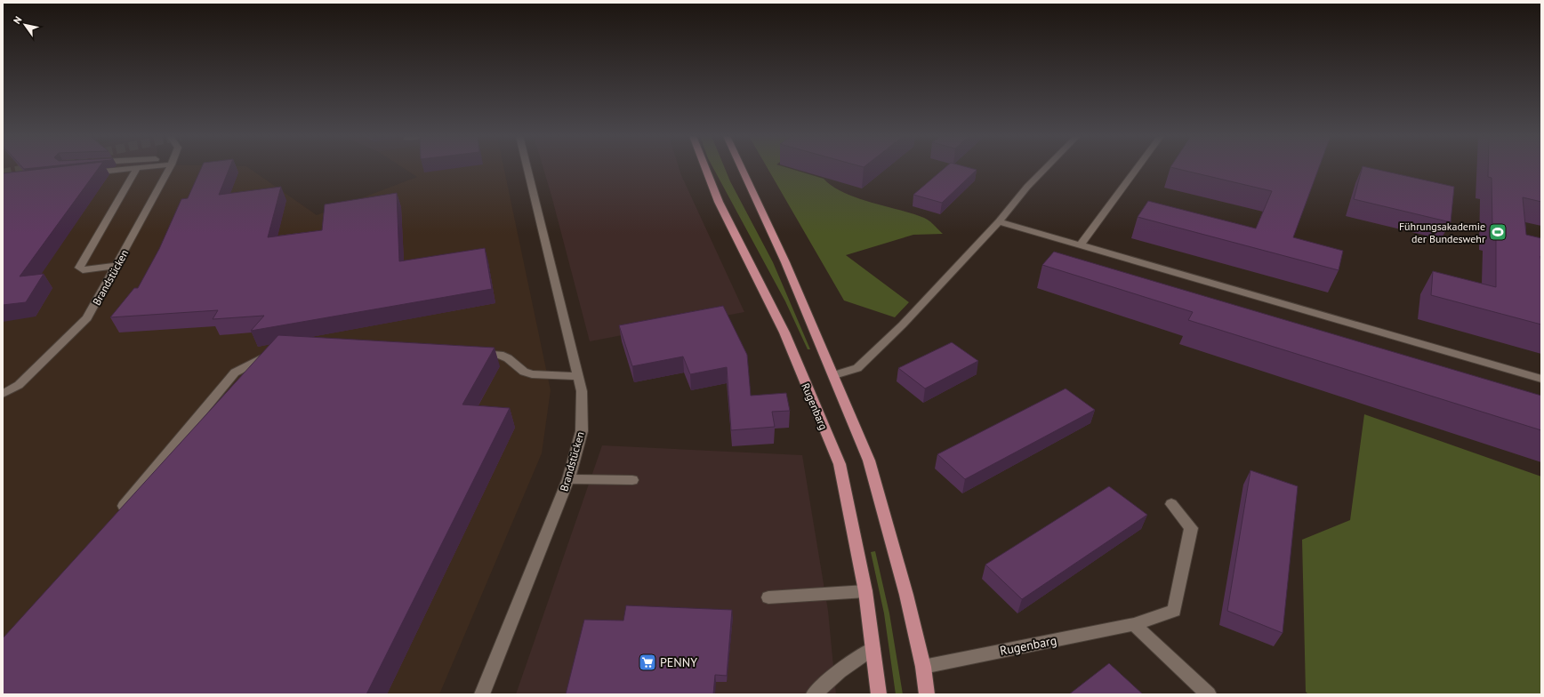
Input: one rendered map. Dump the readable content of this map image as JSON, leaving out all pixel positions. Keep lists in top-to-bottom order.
{
  "streets": {
    "main road": ["Rugenbarg"],
    "street": ["Brandstücken"]
  },
  "places": {
    "sports": ["Führungsakademie der Bundeswehr"],
    "supermarket": ["PENNY"]
  },
  "north": "top left"
}
